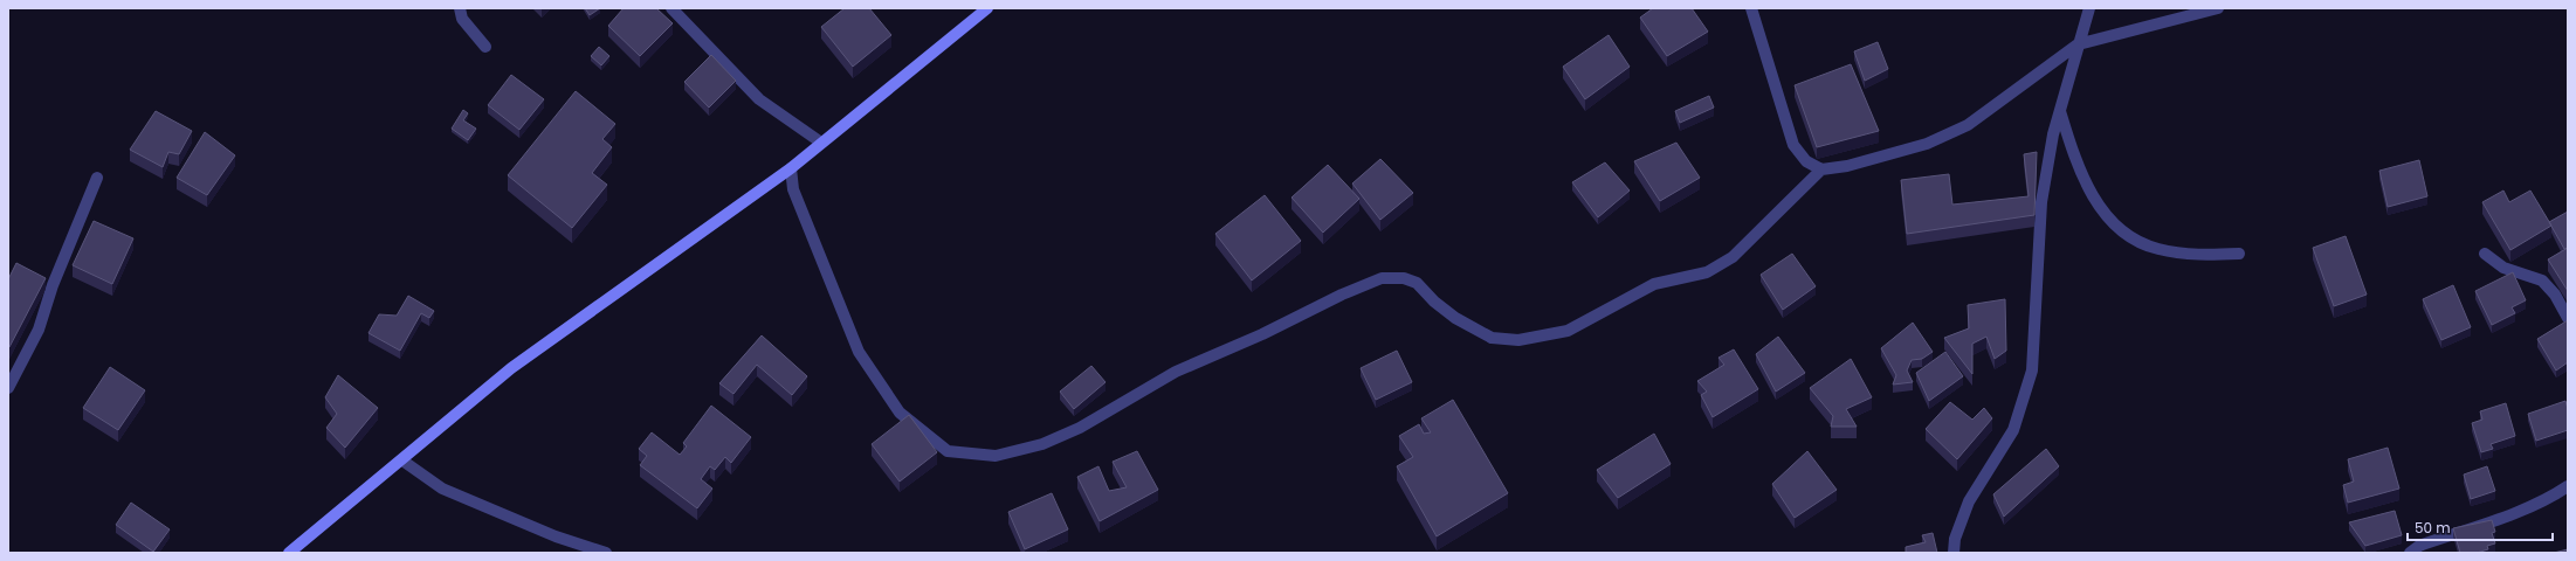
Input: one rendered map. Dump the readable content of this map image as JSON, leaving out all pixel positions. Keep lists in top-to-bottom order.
{
  "scale_bar": "50 m"
}
